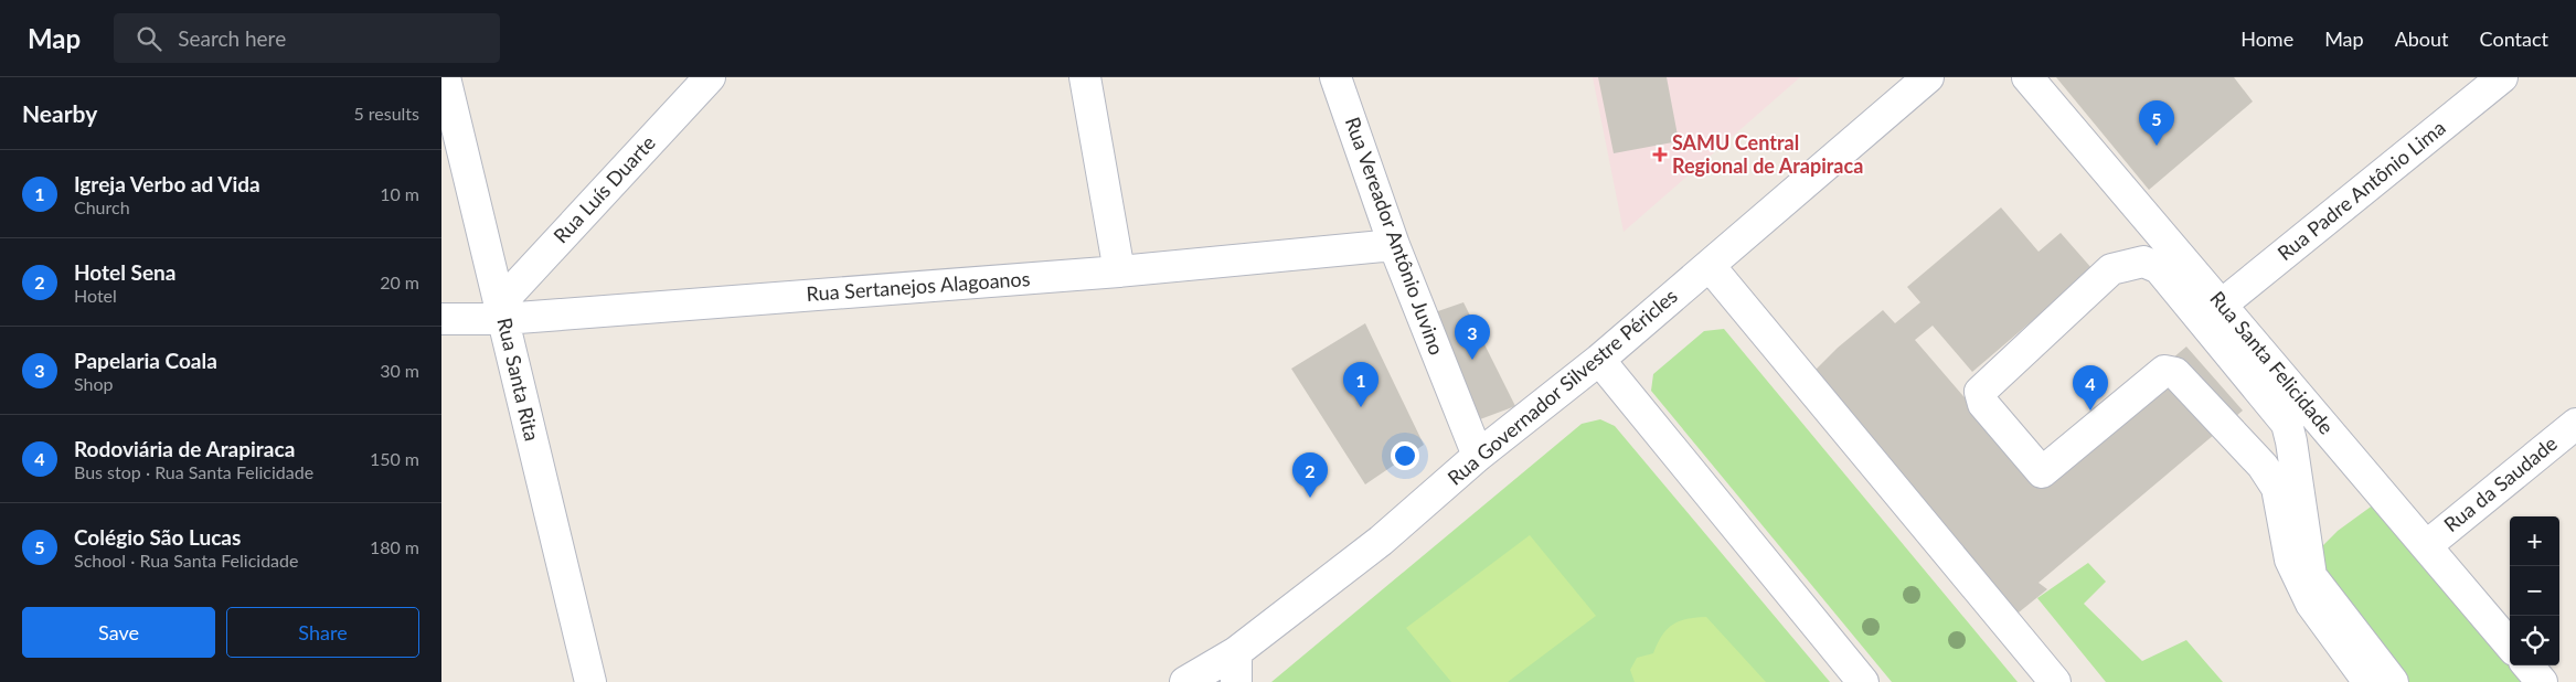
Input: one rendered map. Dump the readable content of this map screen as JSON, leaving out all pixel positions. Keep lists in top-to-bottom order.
{
  "streets": {
    "street": [
      "Rua Luís Duarte",
      "Rua Padre Antônio Lima",
      "Rua Vereador Antônio Juvino",
      "Rua Sertanejos Alagoanos",
      "Rua Santa Felicidade",
      "Rua Santa Rita",
      "Rua Governador Silvestre Péricles",
      "Rua da Saudade"
    ]
  },
  "crossings": [
    ["Rua Luís Duarte", "Rua Sertanejos Alagoanos"],
    ["Rua Luís Duarte", "Rua Santa Rita"],
    ["Rua Padre Antônio Lima", "Rua Santa Felicidade"],
    ["Rua Vereador Antônio Juvino", "Rua Sertanejos Alagoanos"],
    ["Rua Vereador Antônio Juvino", "Rua Governador Silvestre Péricles"],
    ["Rua Sertanejos Alagoanos", "Rua Santa Rita"],
    ["Rua Santa Felicidade", "Rua da Saudade"]
  ],
  "places": {
    "health": ["SAMU Central Regional de Arapiraca"]
  },
  "page": {
    "header": "Map",
    "search": "Search here",
    "nav": [
      "Home",
      "Map",
      "About",
      "Contact"
    ],
    "heading": ["Nearby", "5 results"],
    "pins": [
      "5",
      "3",
      "1",
      "4",
      "2"
    ],
    "list": [
      {
        "mark": "1",
        "name": "Igreja Verbo ad Vida",
        "note": "Church",
        "value": "10 m"
      },
      {
        "mark": "2",
        "name": "Hotel Sena",
        "note": "Hotel",
        "value": "20 m"
      },
      {
        "mark": "3",
        "name": "Papelaria Coala",
        "note": "Shop",
        "value": "30 m"
      },
      {
        "mark": "4",
        "name": "Rodoviária de Arapiraca",
        "note": "Bus stop · Rua Santa Felicidade",
        "value": "150 m"
      },
      {
        "mark": "5",
        "name": "Colégio São Lucas",
        "note": "School · Rua Santa Felicidade",
        "value": "180 m"
      }
    ],
    "map_buttons": ["+", "−"],
    "buttons": ["Save", "Share"]
  }
}
